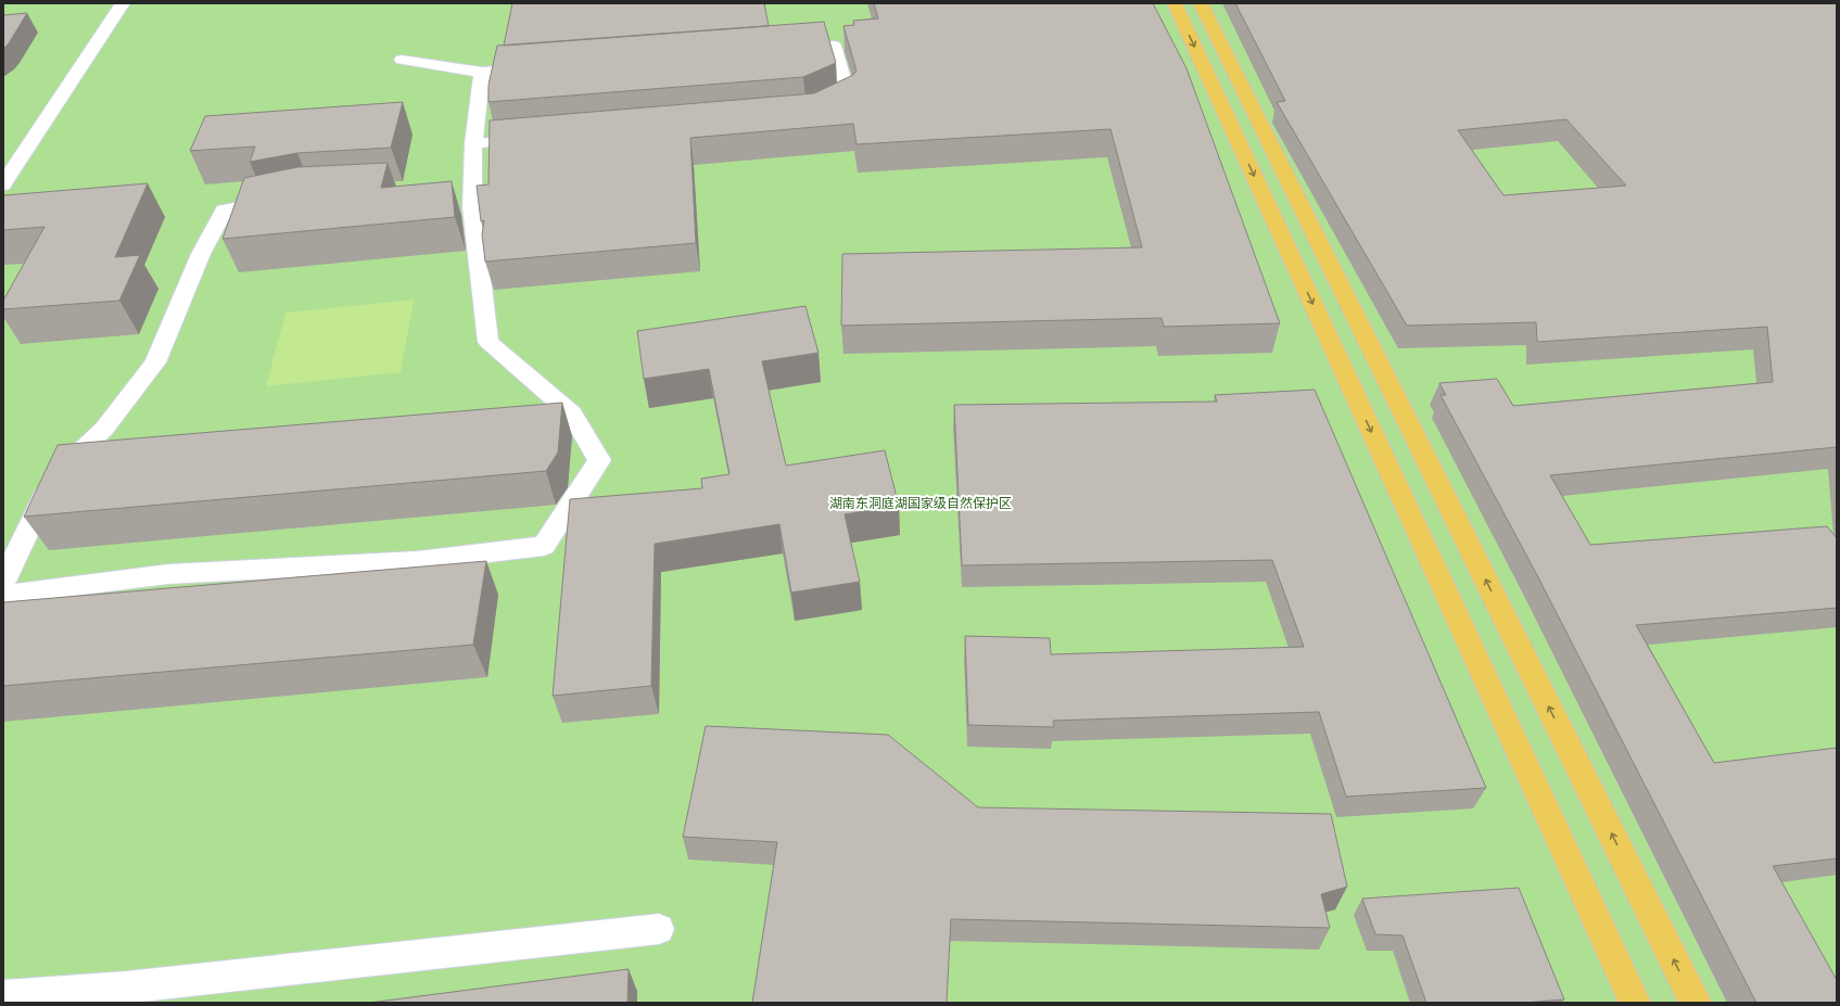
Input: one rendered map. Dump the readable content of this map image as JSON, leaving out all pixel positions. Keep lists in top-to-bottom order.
{
  "parks": ["湖南东洞庭湖国家级自然保护区"]
}
